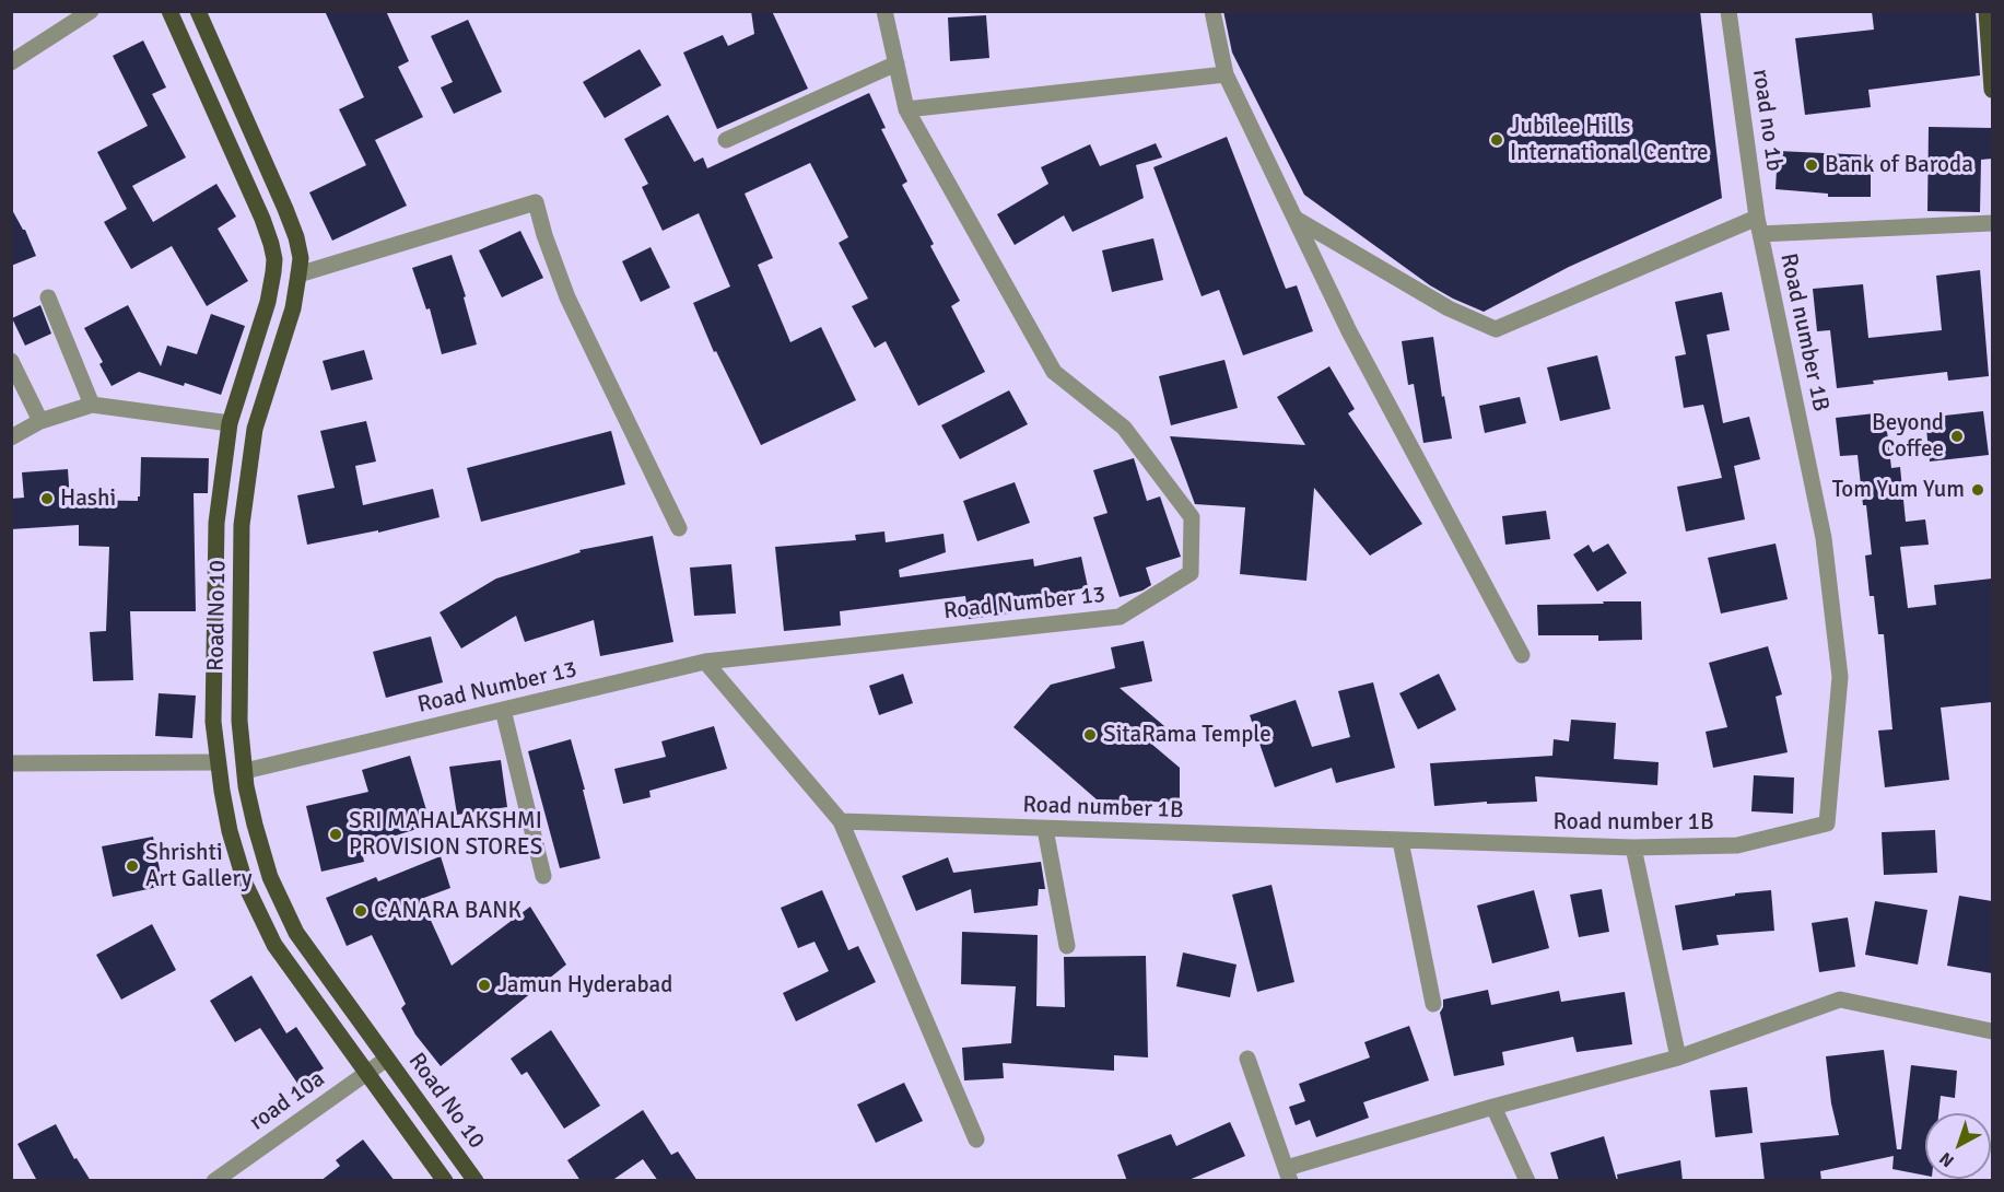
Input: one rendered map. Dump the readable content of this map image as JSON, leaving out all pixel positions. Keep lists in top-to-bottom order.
{
  "streets": {
    "main road": ["Road No 10"],
    "street": [
      "road no 1b",
      "Road number 1B",
      "Road Number 13",
      "road 10a"
    ]
  },
  "crossings": [
    ["road no 1b", "Road number 1B"],
    ["Road Number 13", "Road No 10"],
    ["Road No 10", "road 10a"]
  ],
  "places": [
    "Jubilee Hills International Centre",
    "Bank of Baroda",
    "Beyond Coffee",
    "Tom Yum Yum",
    "Hashi",
    "SitaRama Temple",
    "SRI MAHALAKSHMI PROVISION STORES",
    "Shrishti Art Gallery",
    "CANARA BANK",
    "Jamun Hyderabad"
  ],
  "north": "bottom left"
}
